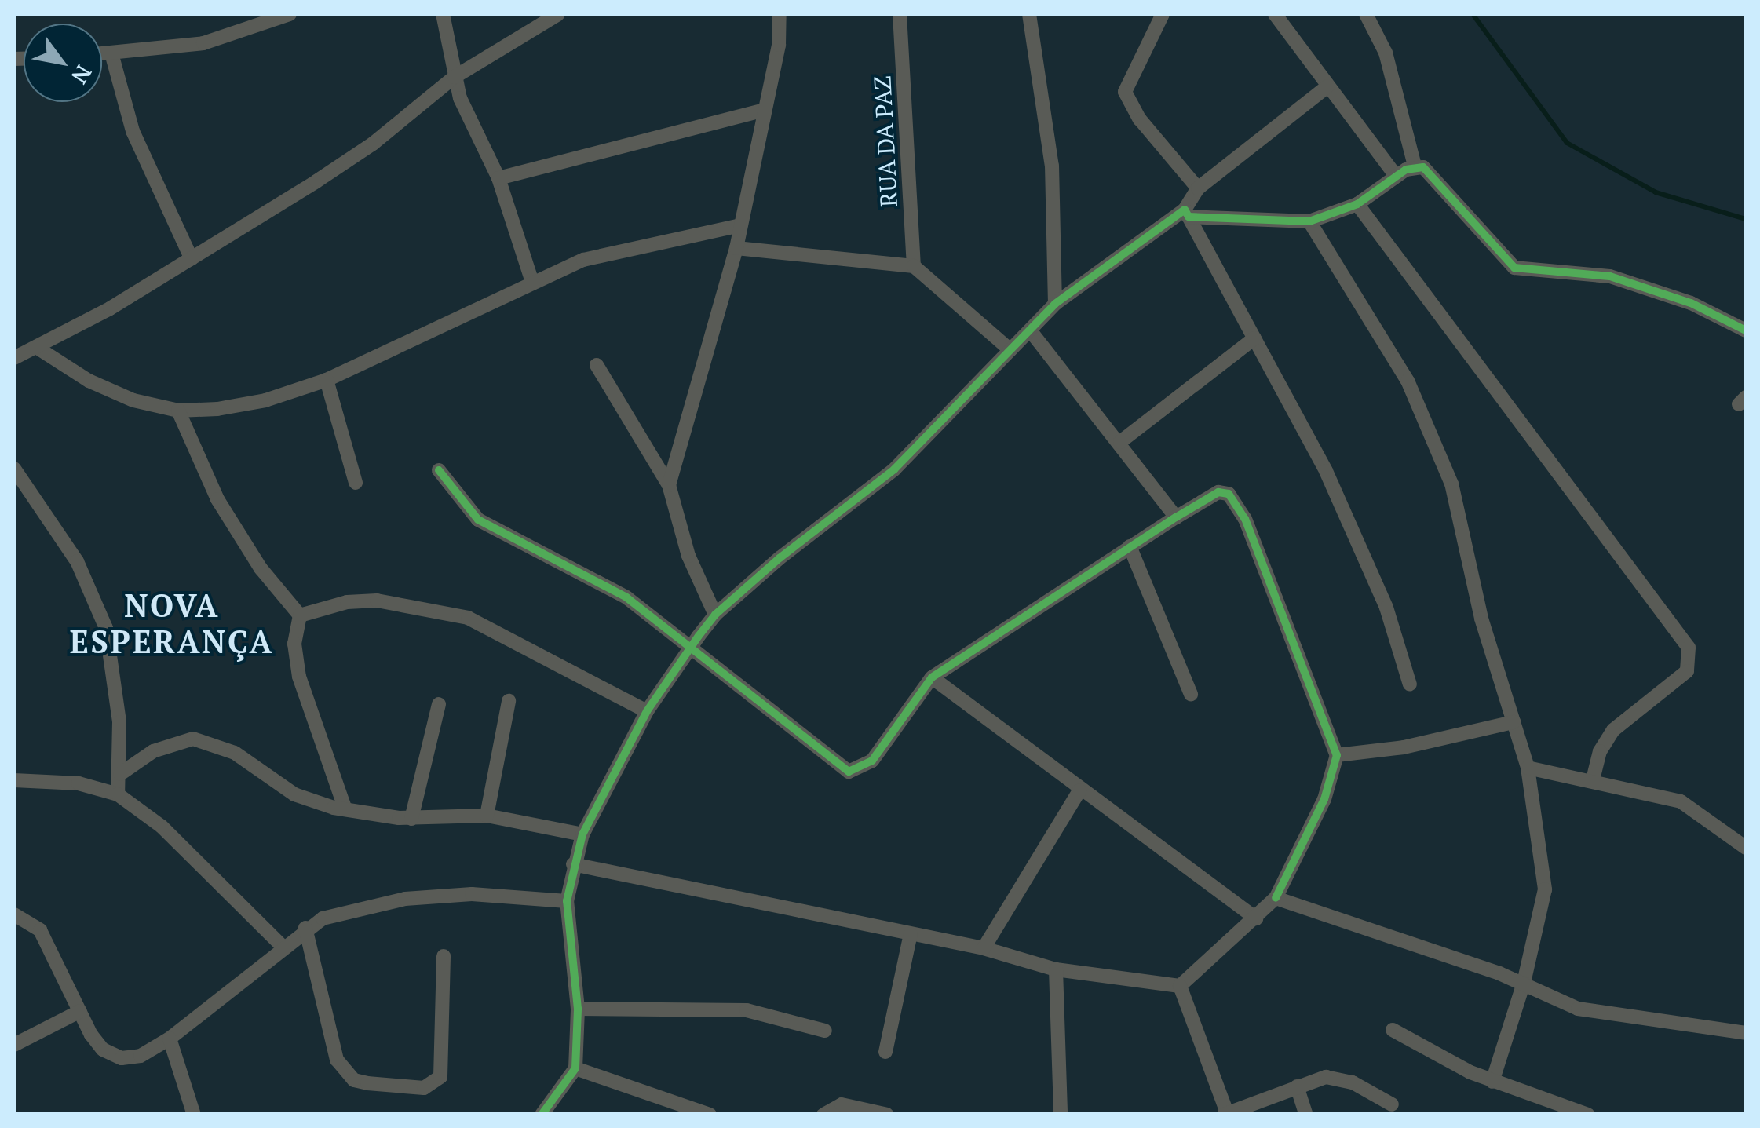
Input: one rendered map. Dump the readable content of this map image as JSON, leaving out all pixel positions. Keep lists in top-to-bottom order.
{
  "streets": {
    "street": ["RUA DA PAZ"]
  },
  "districts": ["NOVA ESPERANÇA"],
  "north": "bottom right"
}
